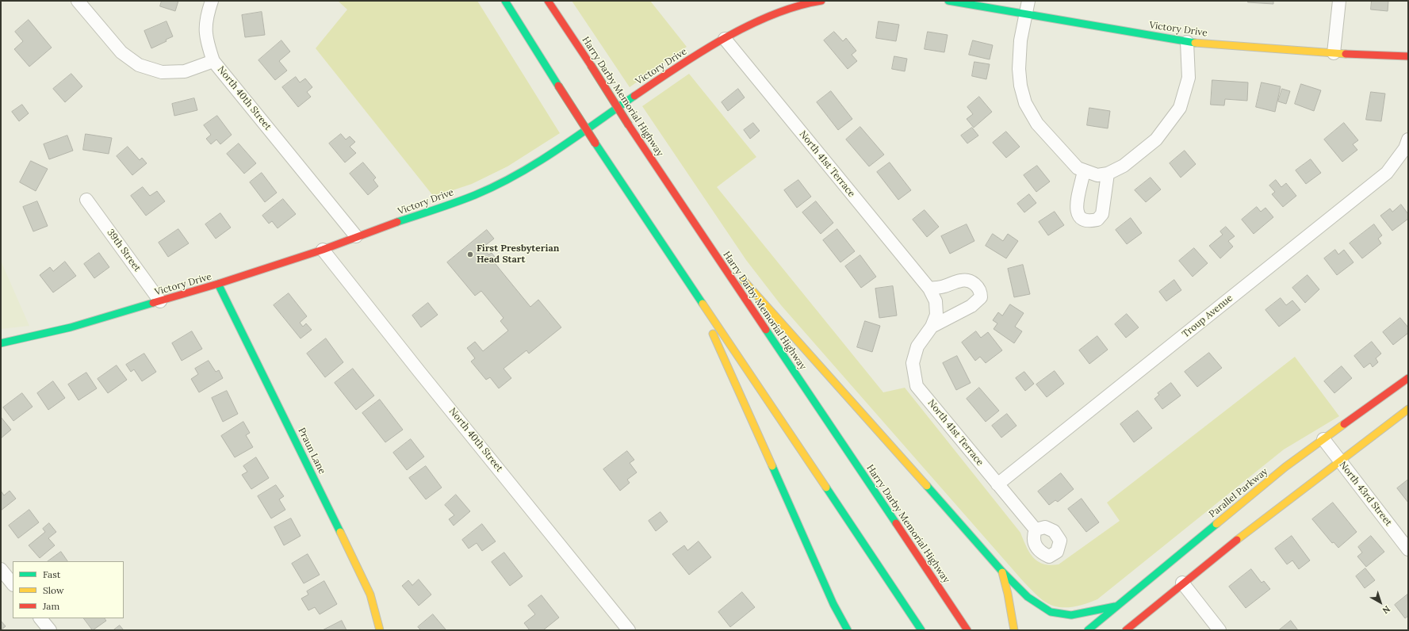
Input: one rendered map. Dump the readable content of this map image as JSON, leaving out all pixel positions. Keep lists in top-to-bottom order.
{
  "streets": {
    "main road": [
      "Victory Drive",
      "Harry Darby Memorial Highway",
      "Praun Lane",
      "Parallel Parkway"
    ],
    "street": [
      "North 40th Street",
      "North 41st Terrace",
      "39th Street",
      "Troup Avenue",
      "North 43rd Street"
    ]
  },
  "crossings": [
    ["Victory Drive", "North 40th Street"],
    ["Victory Drive", "North 41st Terrace"],
    ["Victory Drive", "39th Street"],
    ["Victory Drive", "Praun Lane"],
    ["North 41st Terrace", "Troup Avenue"],
    ["Parallel Parkway", "North 43rd Street"]
  ],
  "places": ["First Presbyterian Head Start"],
  "legend": ["Fast", "Slow", "Jam"],
  "north": "bottom right"
}
